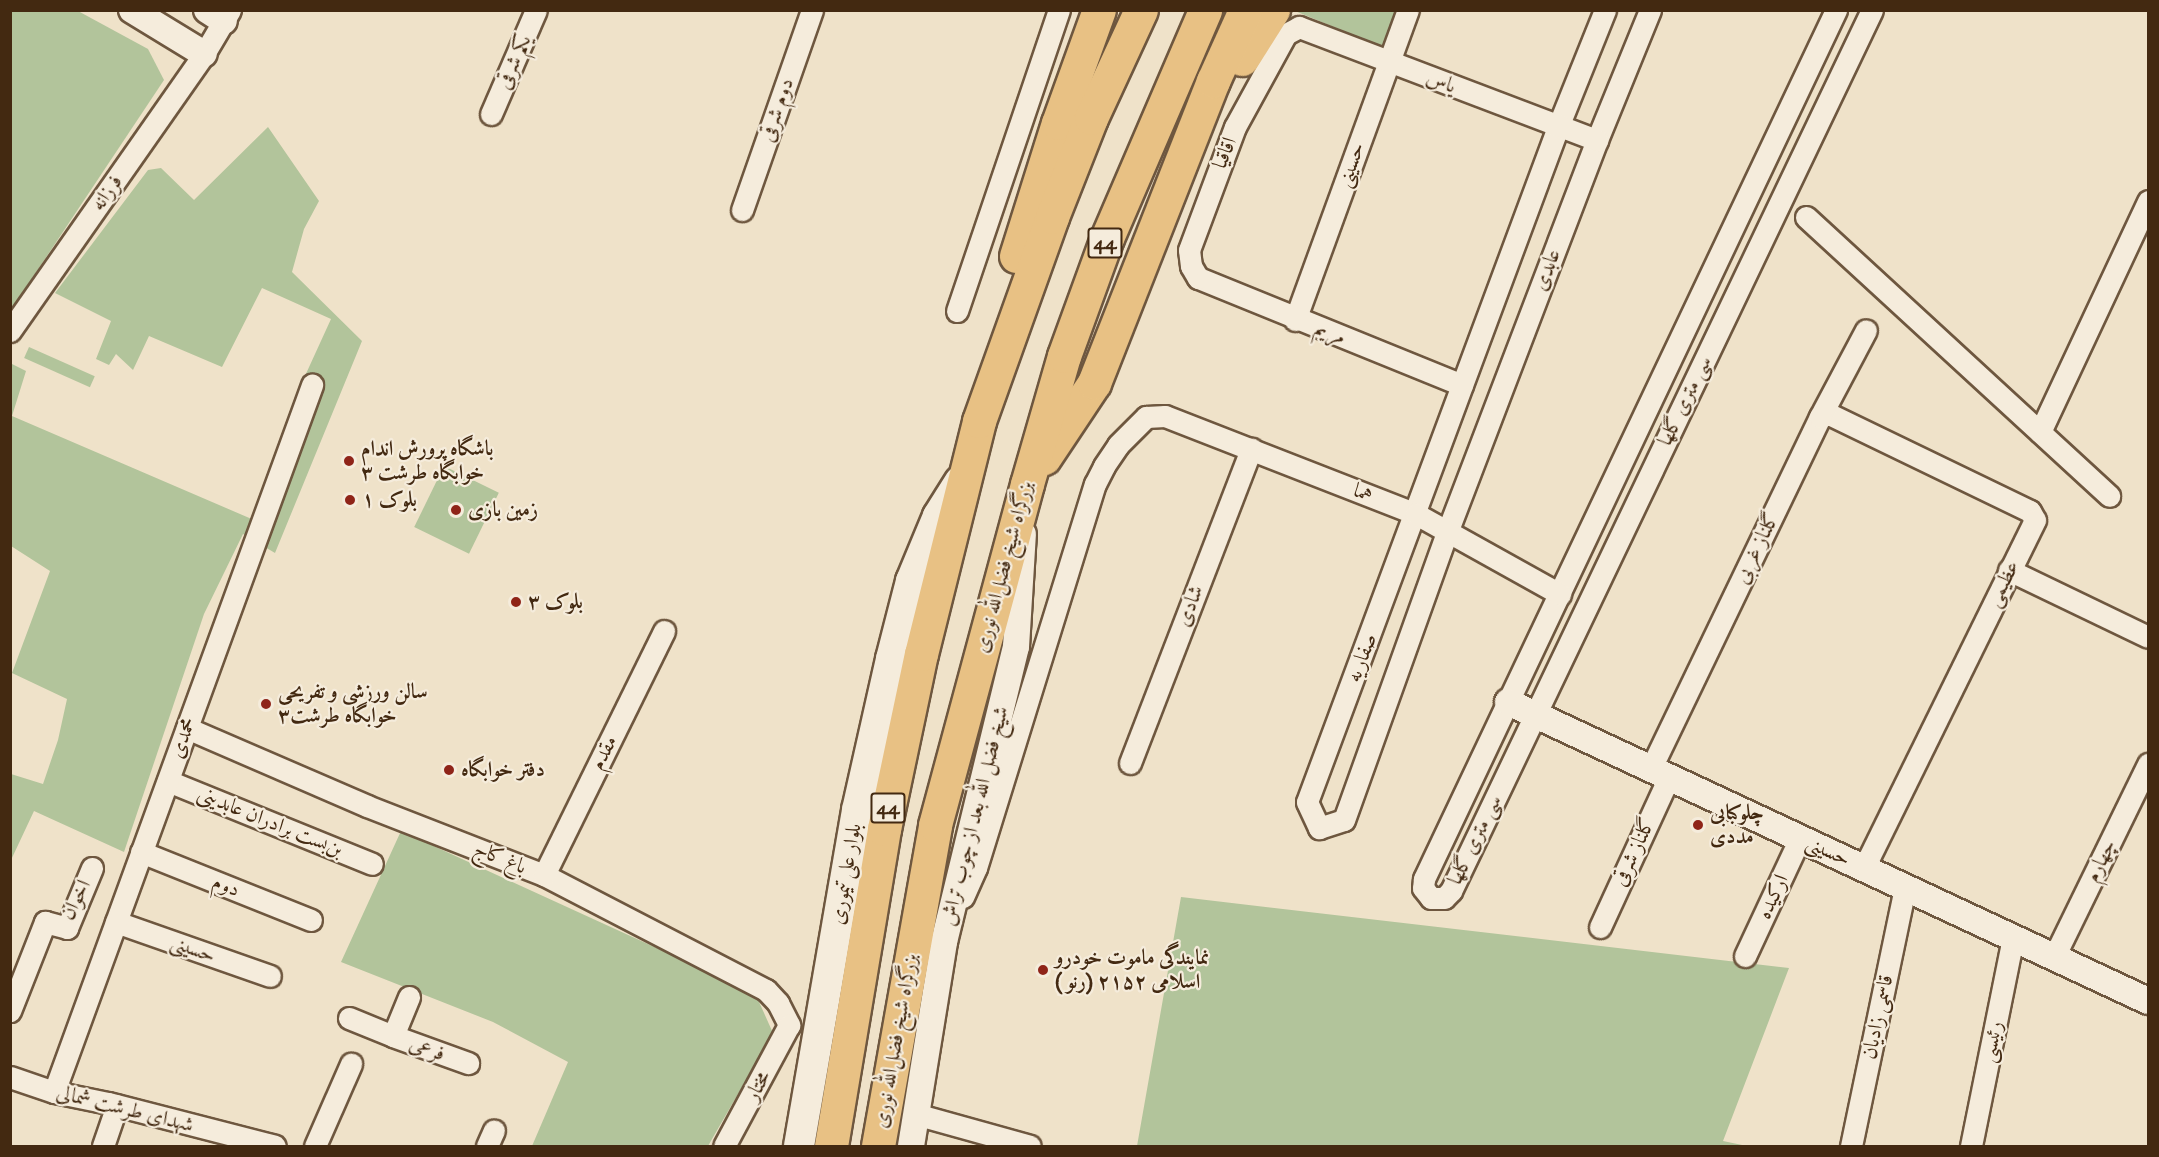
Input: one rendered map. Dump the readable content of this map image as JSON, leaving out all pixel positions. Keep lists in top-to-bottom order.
{
  "streets": {
    "highway": ["44", "بزرگراه شیخ فضل‌الله نوری"],
    "main road": ["بلوار علی تیموری"],
    "street": [
      "یکم شرقی",
      "یاس",
      "دوم شرقی",
      "اقاقیا",
      "حسینی",
      "فرزانه",
      "عابدی",
      "مریم",
      "سی متری گلها",
      "هما",
      "گلناز غربی",
      "عظیمی",
      "شادی",
      "صفاریه",
      "محمدی",
      "مقدم",
      "شیخ فضل الله بعد از چوب تراش",
      "بن‌بست برادران عابدینی",
      "گلناز شرقی",
      "باغ کاج",
      "چهارم",
      "دوم",
      "ارکیده",
      "اخوان",
      "قاسمی زادیان",
      "رئیسی",
      "فرعی",
      "مختار",
      "شهدای طرشت شمالی"
    ]
  },
  "crossings": [
    ["یاس", "اقاقیا"],
    ["یاس", "حسینی"],
    ["یاس", "عابدی"],
    ["اقاقیا", "مریم"],
    ["حسینی", "مریم"],
    ["حسینی", "سی متری گلها"],
    ["حسینی", "گلناز غربی"],
    ["حسینی", "عظیمی"],
    ["حسینی", "محمدی"],
    ["حسینی", "گلناز شرقی"],
    ["حسینی", "چهارم"],
    ["حسینی", "ارکیده"],
    ["حسینی", "قاسمی زادیان"],
    ["حسینی", "رئیسی"],
    ["44", "بلوار علی تیموری"],
    ["عابدی", "مریم"],
    ["عابدی", "هما"],
    ["عابدی", "صفاریه"],
    ["سی متری گلها", "هما"],
    ["هما", "شادی"],
    ["هما", "صفاریه"],
    ["هما", "شیخ فضل الله بعد از چوب تراش"],
    ["گلناز غربی", "عظیمی"],
    ["گلناز غربی", "گلناز شرقی"],
    ["بزرگراه شیخ فضل‌الله نوری", "شیخ فضل الله بعد از چوب تراش"],
    ["محمدی", "بن‌بست برادران عابدینی"],
    ["محمدی", "باغ کاج"],
    ["محمدی", "دوم"],
    ["محمدی", "شهدای طرشت شمالی"],
    ["مقدم", "باغ کاج"],
    ["باغ کاج", "مختار"]
  ],
  "places": [
    "باشگاه پرورش اندام خوابگاه طرشت ۳",
    "بلوک ۱",
    "زمین بازی",
    "بلوک ۳",
    "سالن ورزشی و تفریحی خوابگاه طرشت۳",
    "دفتر خوابگاه",
    "چلوکبابی مددی",
    "نمایندگی ماموت خودرو ( رنو) اسلامی ۲۱۵۲"
  ]
}
